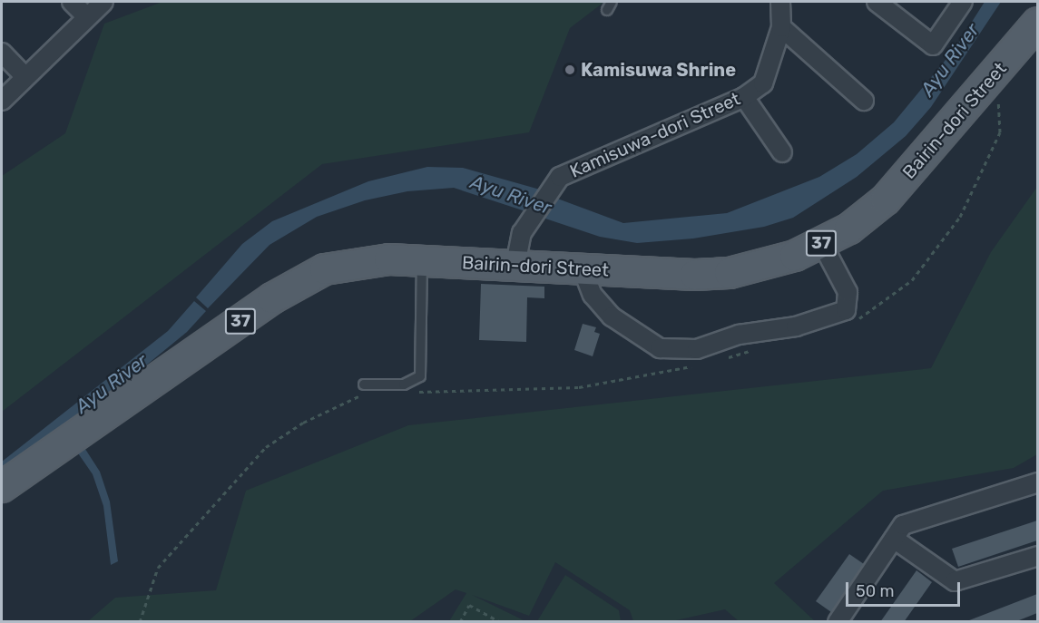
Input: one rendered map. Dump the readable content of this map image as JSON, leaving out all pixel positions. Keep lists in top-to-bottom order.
{
  "streets": {
    "main road": ["Bairin-dori Street", "37"],
    "street": ["Kamisuwa-dori Street"]
  },
  "crossings": [
    ["Bairin-dori Street", "Kamisuwa-dori Street"]
  ],
  "water": ["Ayu River"],
  "places": ["Kamisuwa Shrine"],
  "scale_bar": "50 m"
}
